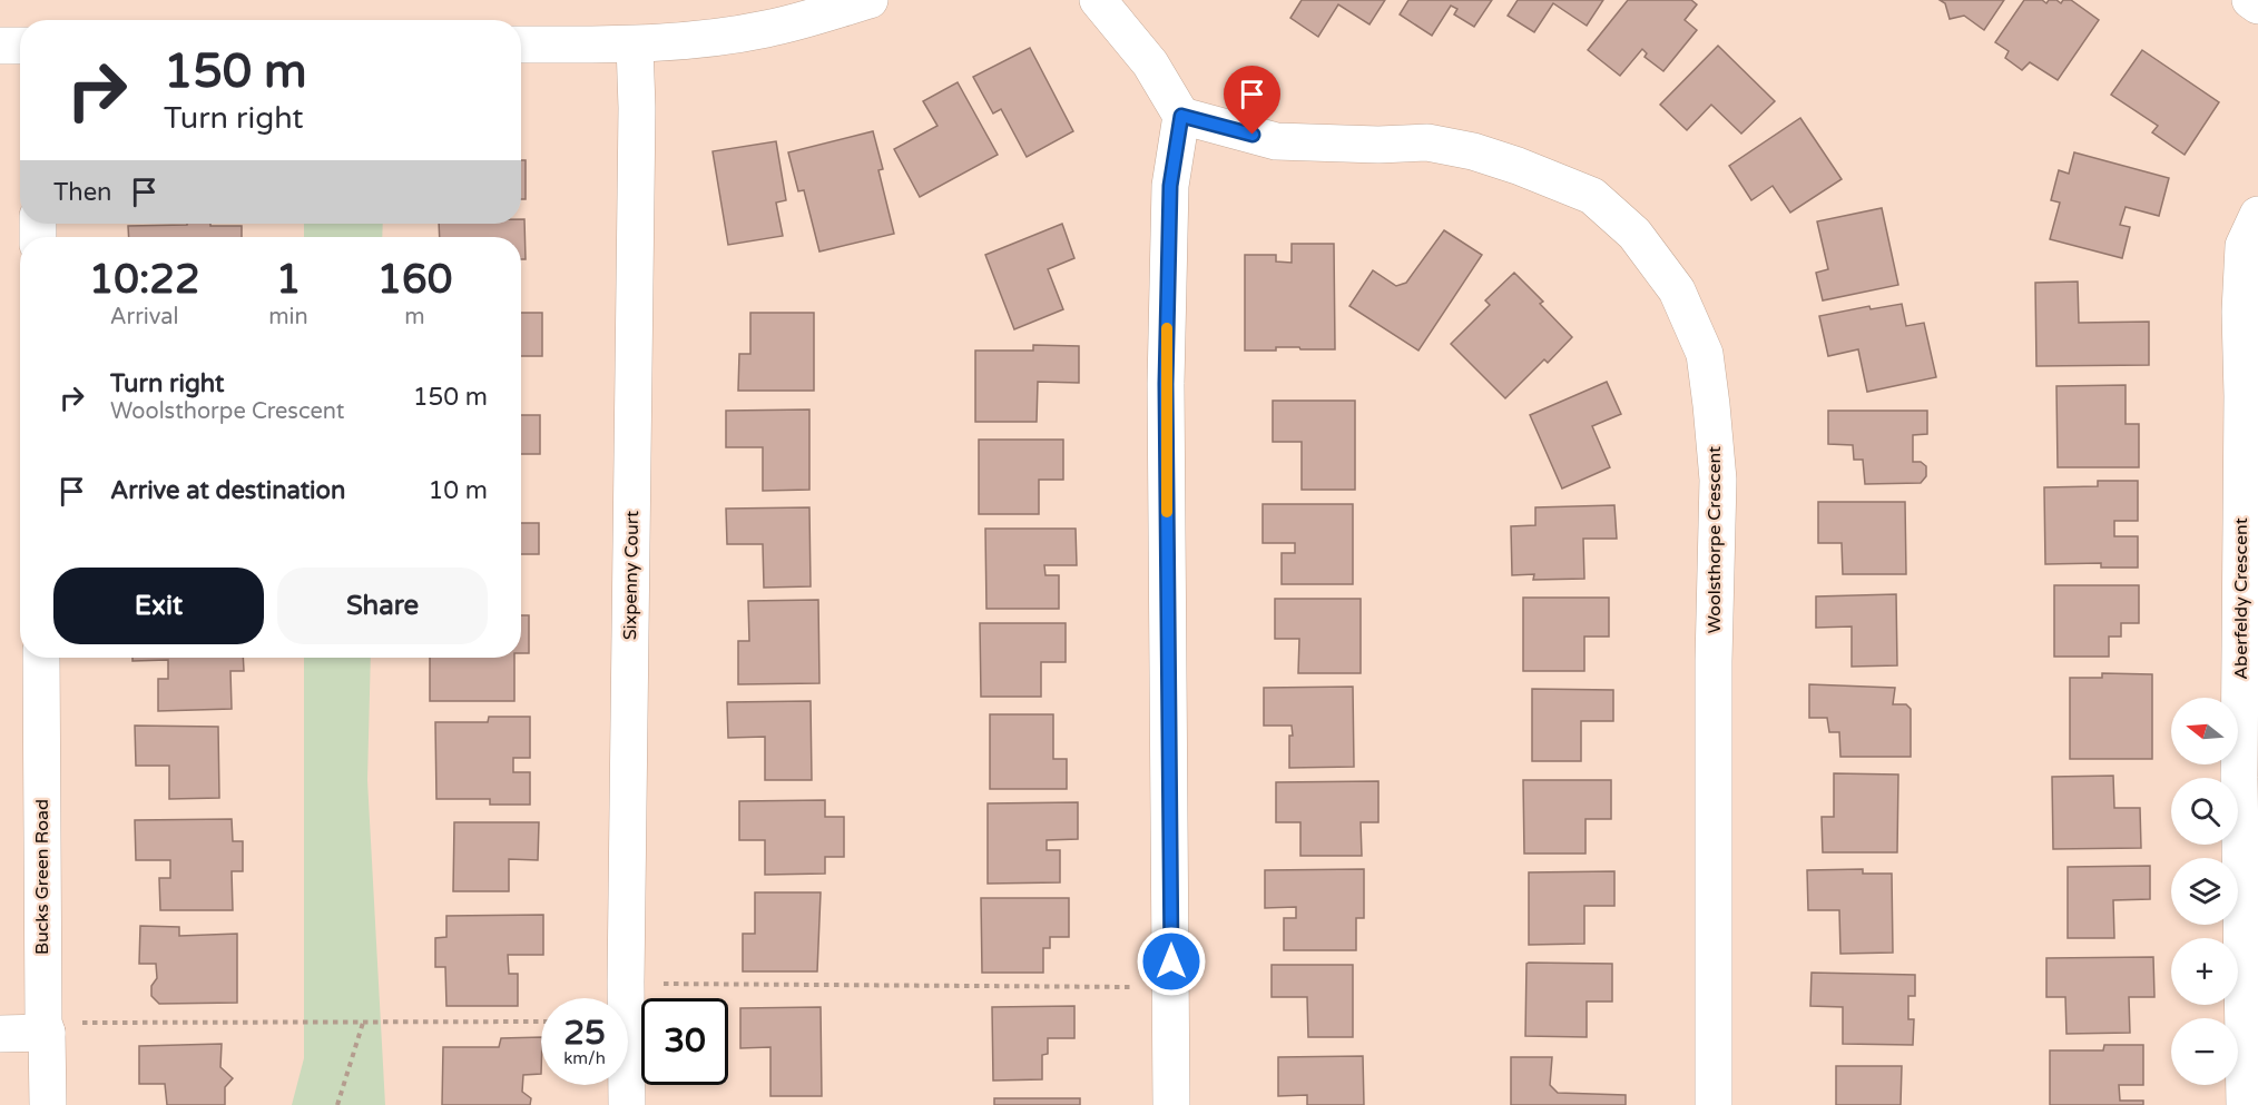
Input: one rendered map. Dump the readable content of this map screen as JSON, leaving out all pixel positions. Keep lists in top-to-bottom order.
{
  "streets": {
    "street": [
      "Woolsthorpe Crescent",
      "Sixpenny Court",
      "Aberfeldy Crescent",
      "Bucks Green Road"
    ]
  },
  "north": "left",
  "page": {
    "turn": ["150 m", "Turn right"],
    "then": "Then",
    "eta": [
      "10:22",
      "Arrival",
      "1",
      "min",
      "160",
      "m"
    ],
    "list": [
      {
        "name": "Turn right",
        "note": "Woolsthorpe Crescent",
        "value": "150 m"
      },
      {
        "name": "Arrive at destination",
        "value": "10 m"
      }
    ],
    "buttons": ["Exit", "Share"],
    "map_buttons": ["+", "−"],
    "speed": "25 km/h",
    "limit": "30"
  }
}
